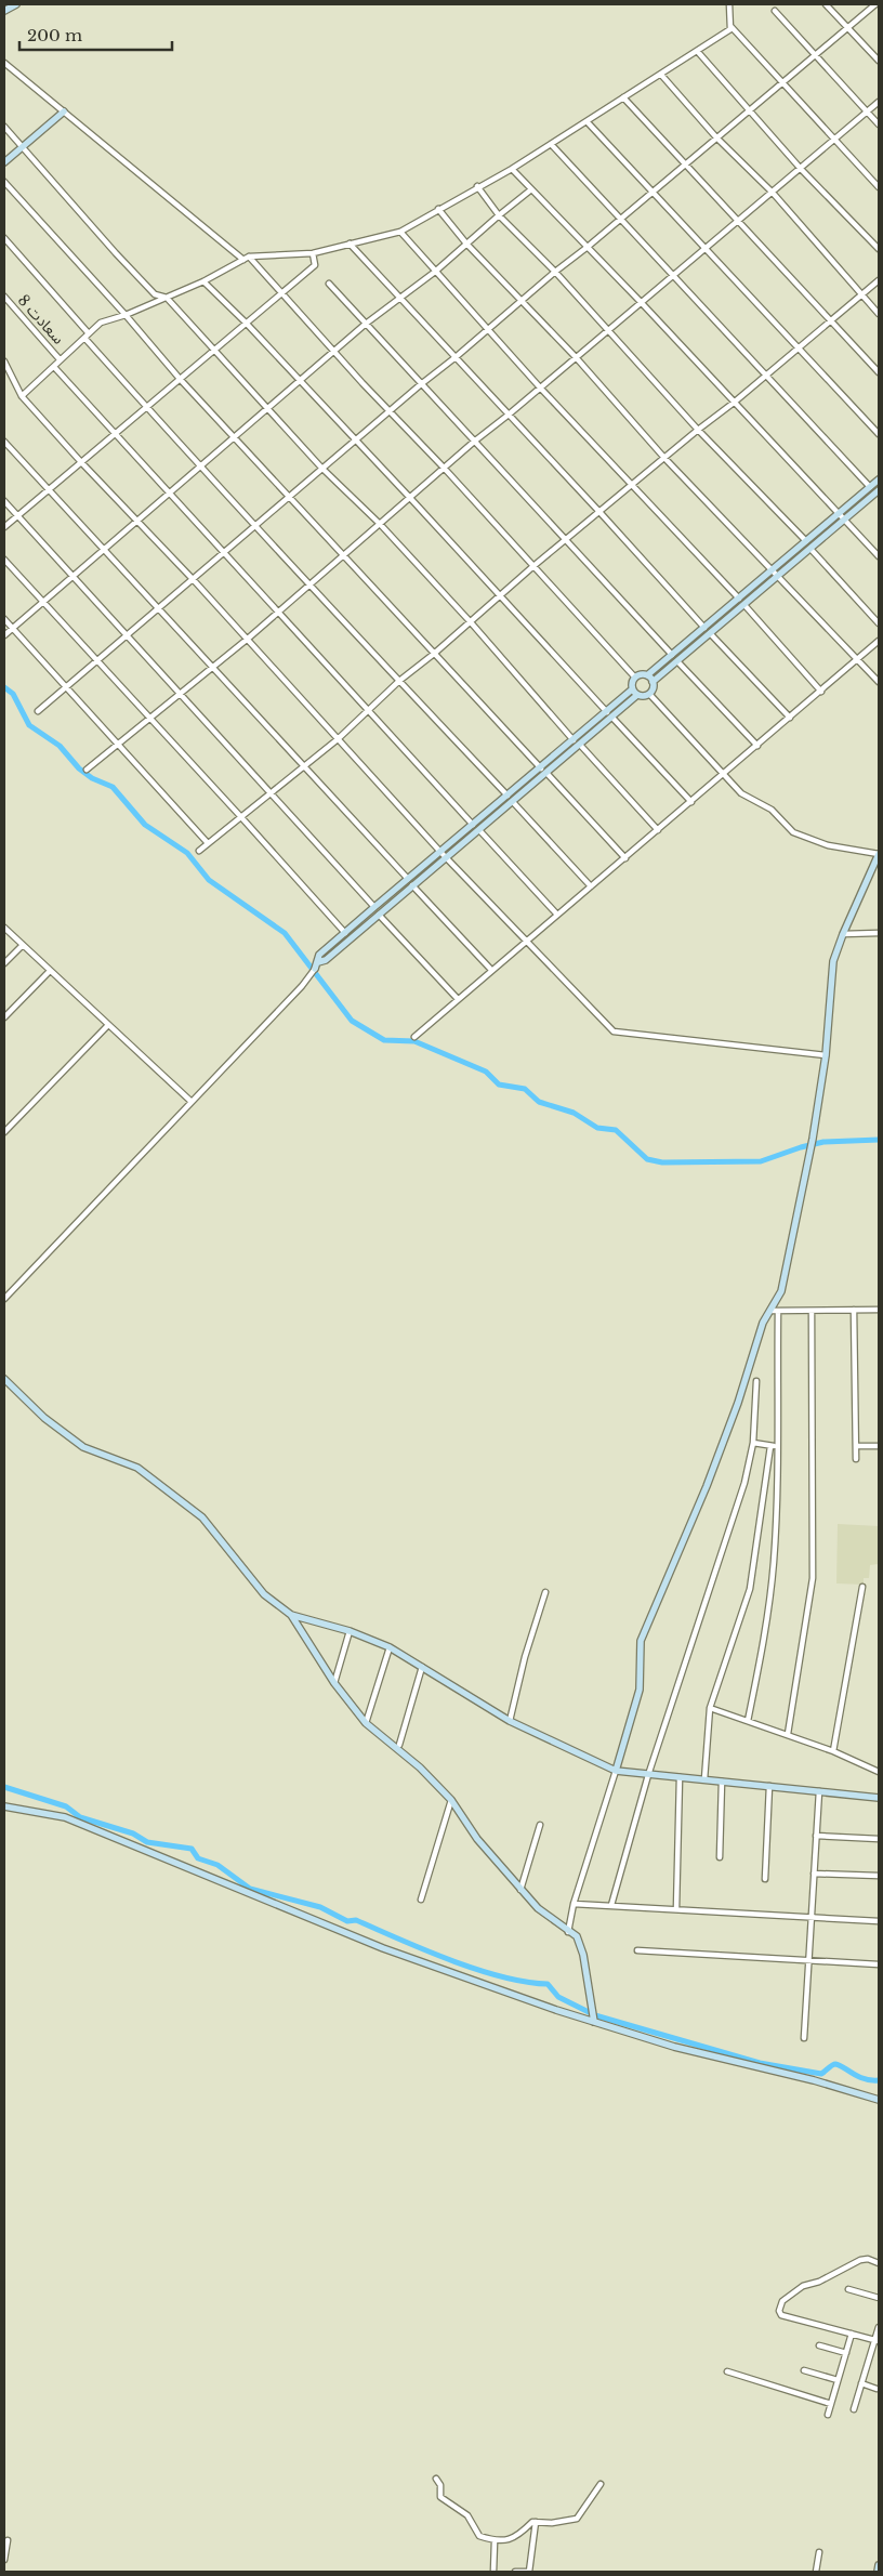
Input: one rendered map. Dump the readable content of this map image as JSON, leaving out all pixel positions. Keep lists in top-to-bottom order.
{
  "streets": {
    "street": ["سعادت 8"]
  },
  "scale_bar": "200 m"
}
